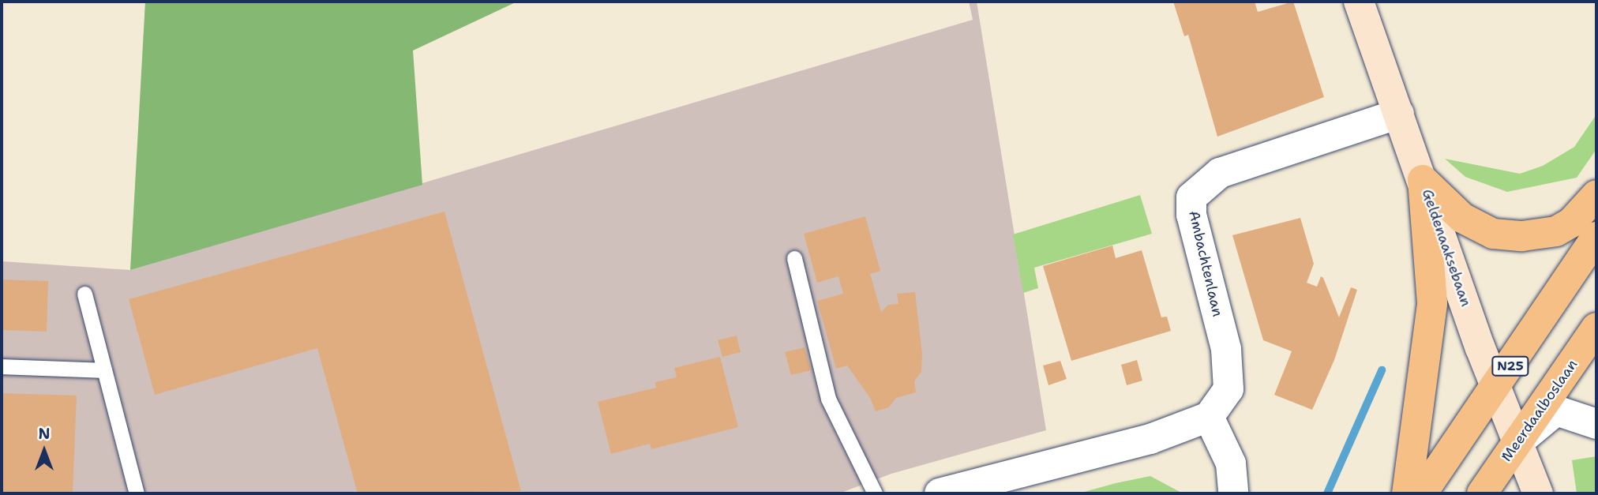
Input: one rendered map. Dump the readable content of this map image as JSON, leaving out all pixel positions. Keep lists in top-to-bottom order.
{
  "streets": {
    "highway": ["N25", "Meerdaalboslaan"],
    "street": ["Geldenaaksebaan", "Ambachtenlaan"]
  },
  "crossings": [
    ["Geldenaaksebaan", "Ambachtenlaan"],
    ["Geldenaaksebaan", "N25"],
    ["Geldenaaksebaan", "Meerdaalboslaan"]
  ],
  "north": "top"
}
